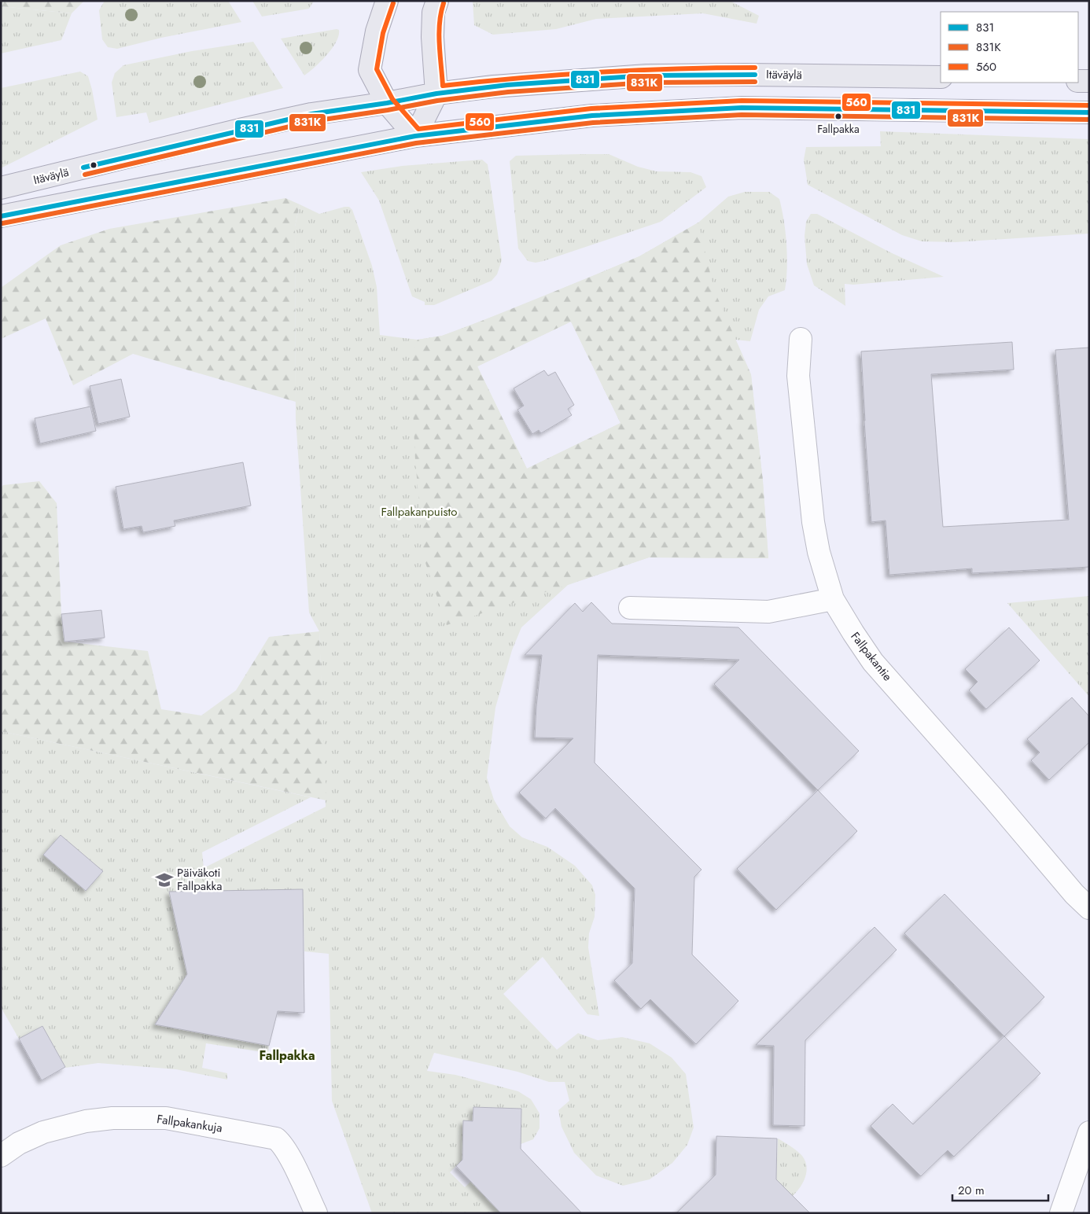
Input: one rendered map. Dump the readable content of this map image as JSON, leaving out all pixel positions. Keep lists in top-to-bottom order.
{
  "streets": {
    "main road": ["Itäväylä"],
    "street": ["Fallpakantie", "Fallpakankuja"]
  },
  "districts": ["Fallpakka"],
  "parks": ["Fallpakanpuisto"],
  "places": {
    "other": ["Fallpakka"],
    "school or university": ["Päiväkoti Fallpakka"]
  },
  "lines": ["transit line 560", "transit line 831", "transit line 831K"],
  "legend": ["831", "831K", "560"],
  "scale_bar": "20 m"
}
